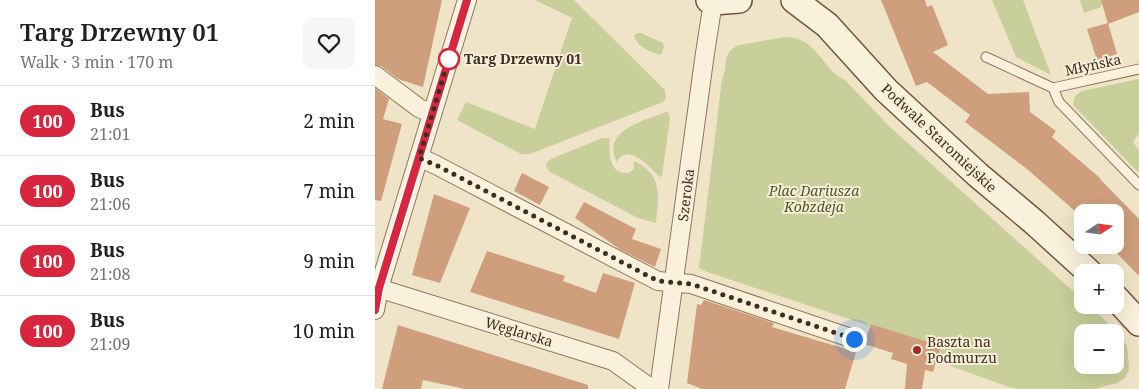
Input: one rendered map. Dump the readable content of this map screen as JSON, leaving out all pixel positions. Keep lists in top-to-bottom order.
{
  "streets": {
    "street": ["Podwale Staromiejskie", "Szeroka", "Węglarska"],
    "lane": ["Młyńska"]
  },
  "parks": ["Plac Dariusza Kobzdeja"],
  "places": ["Targ Drzewny 01", "Baszta na Podmurzu"],
  "lines": ["bus line 100"],
  "north": "right",
  "page": {
    "heading": ["Targ Drzewny 01", "Walk · 3 min · 170 m"],
    "list": [
      {
        "mark": "100",
        "name": "Bus",
        "note": "21:01",
        "value": "2 min"
      },
      {
        "mark": "100",
        "name": "Bus",
        "note": "21:06",
        "value": "7 min"
      },
      {
        "mark": "100",
        "name": "Bus",
        "note": "21:08",
        "value": "9 min"
      },
      {
        "mark": "100",
        "name": "Bus",
        "note": "21:09",
        "value": "10 min"
      }
    ],
    "map_buttons": ["+", "−"]
  }
}
